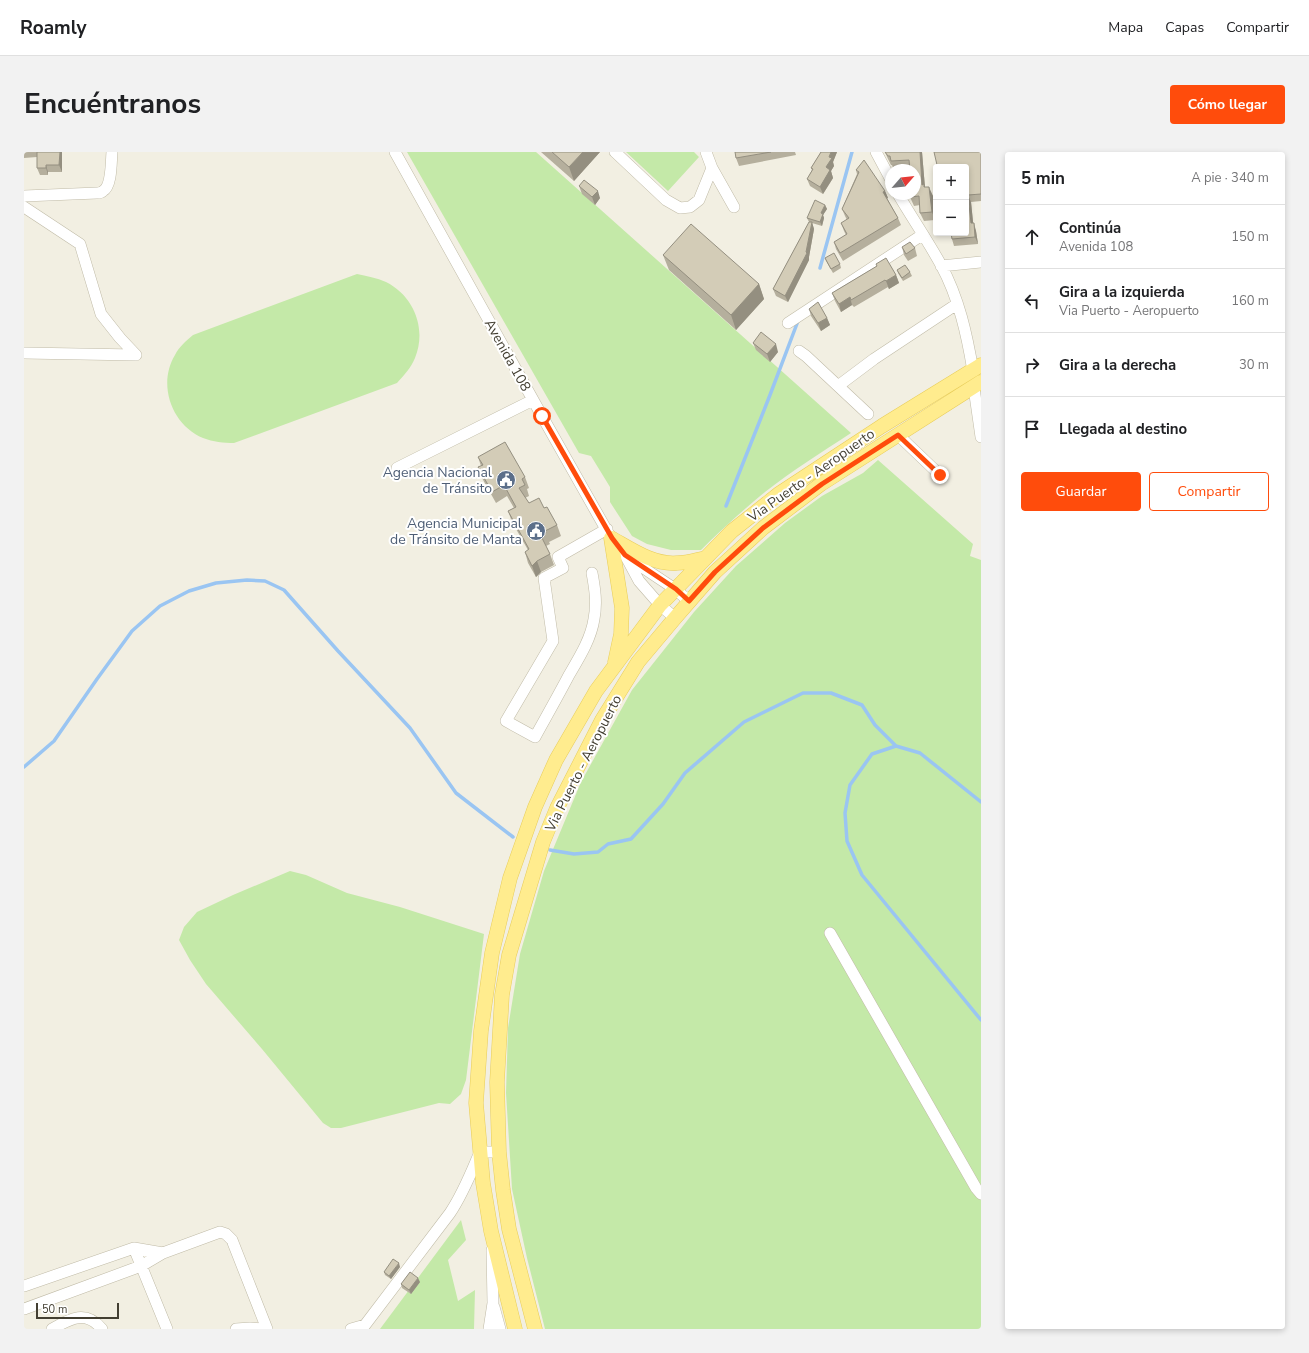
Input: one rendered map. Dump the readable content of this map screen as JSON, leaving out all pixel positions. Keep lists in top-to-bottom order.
{
  "streets": {
    "main road": ["Via Puerto - Aeropuerto"],
    "street": ["Avenida 108"]
  },
  "crossings": [
    ["Avenida 108", "Via Puerto - Aeropuerto"]
  ],
  "places": {
    "public building": ["Agencia Nacional de Tránsito", "Agencia Municipal de Tránsito de Manta"]
  },
  "scale_bar": "50 m",
  "north": "top right",
  "page": {
    "header": "Roamly",
    "nav": ["Mapa", "Capas", "Compartir"],
    "title": "Encuéntranos",
    "buttons": [
      "Cómo llegar",
      ["Guardar", "Compartir"]
    ],
    "heading": ["5 min", "A pie · 340 m"],
    "map_buttons": ["+", "−"],
    "list": [
      ["Continúa", "Avenida 108", "150 m"],
      ["Gira a la izquierda", "Via Puerto - Aeropuerto", "160 m"],
      ["Gira a la derecha", "30 m"],
      "Llegada al destino"
    ],
    "scale": "50 m"
  }
}
